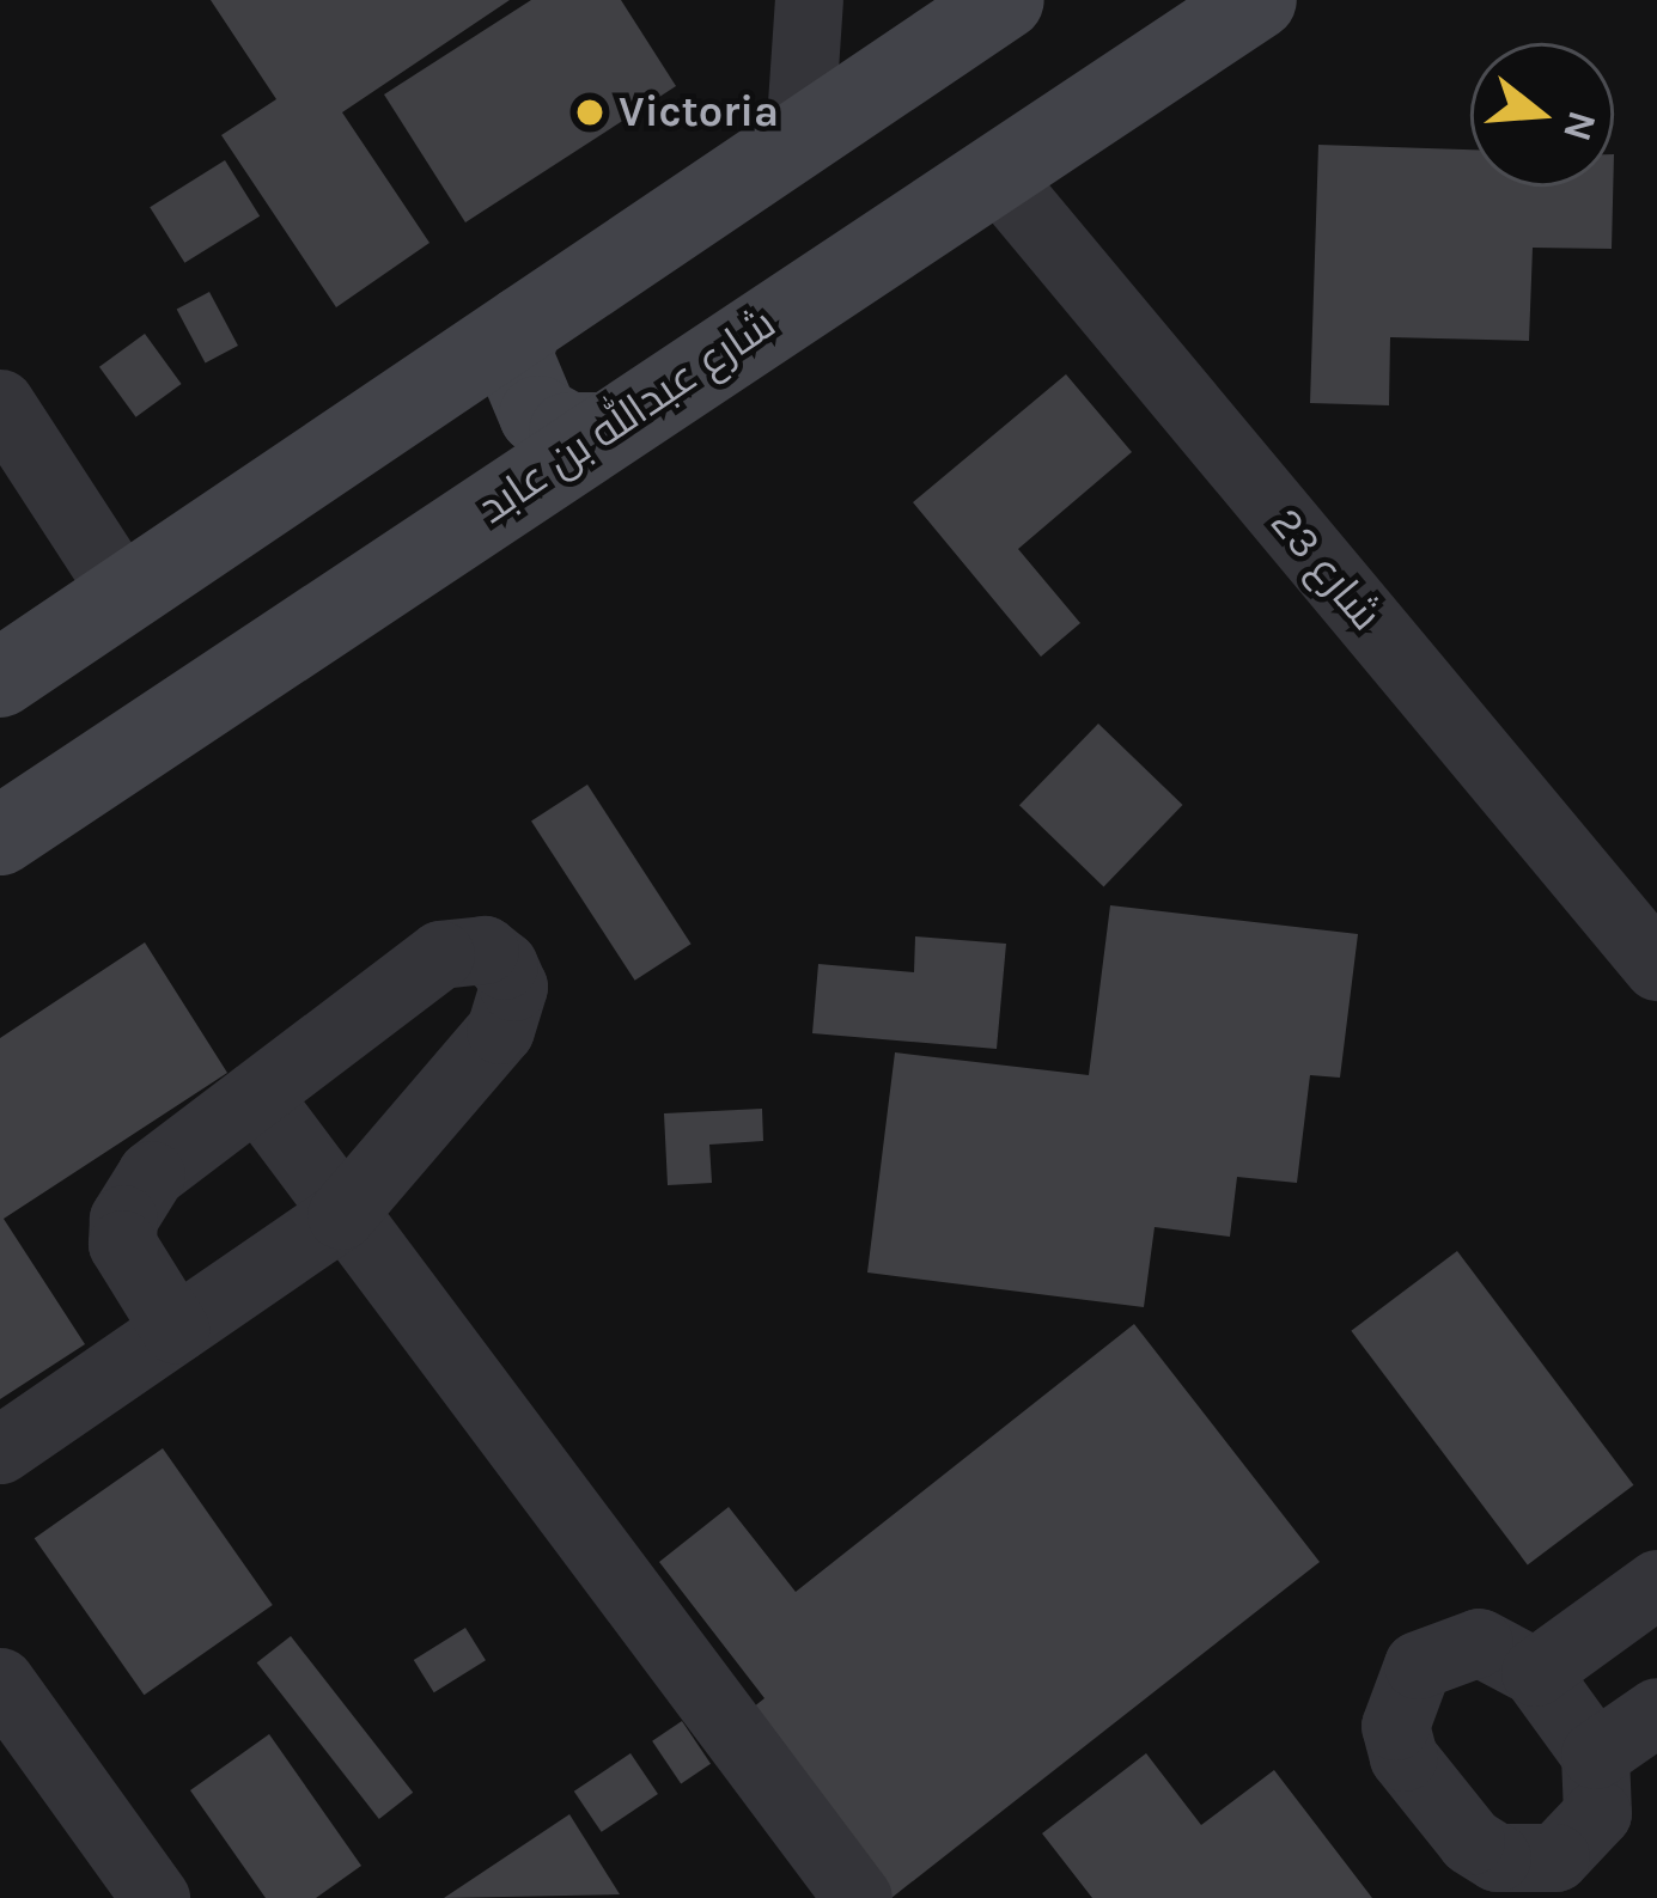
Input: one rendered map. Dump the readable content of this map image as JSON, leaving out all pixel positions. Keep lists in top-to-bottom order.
{
  "streets": {
    "main road": ["شارع عبدالله بن عابد"],
    "street": ["شارع 23"]
  },
  "crossings": [
    ["شارع عبدالله بن عابد", "شارع 23"]
  ],
  "places": ["Victoria"],
  "north": "right"
}
